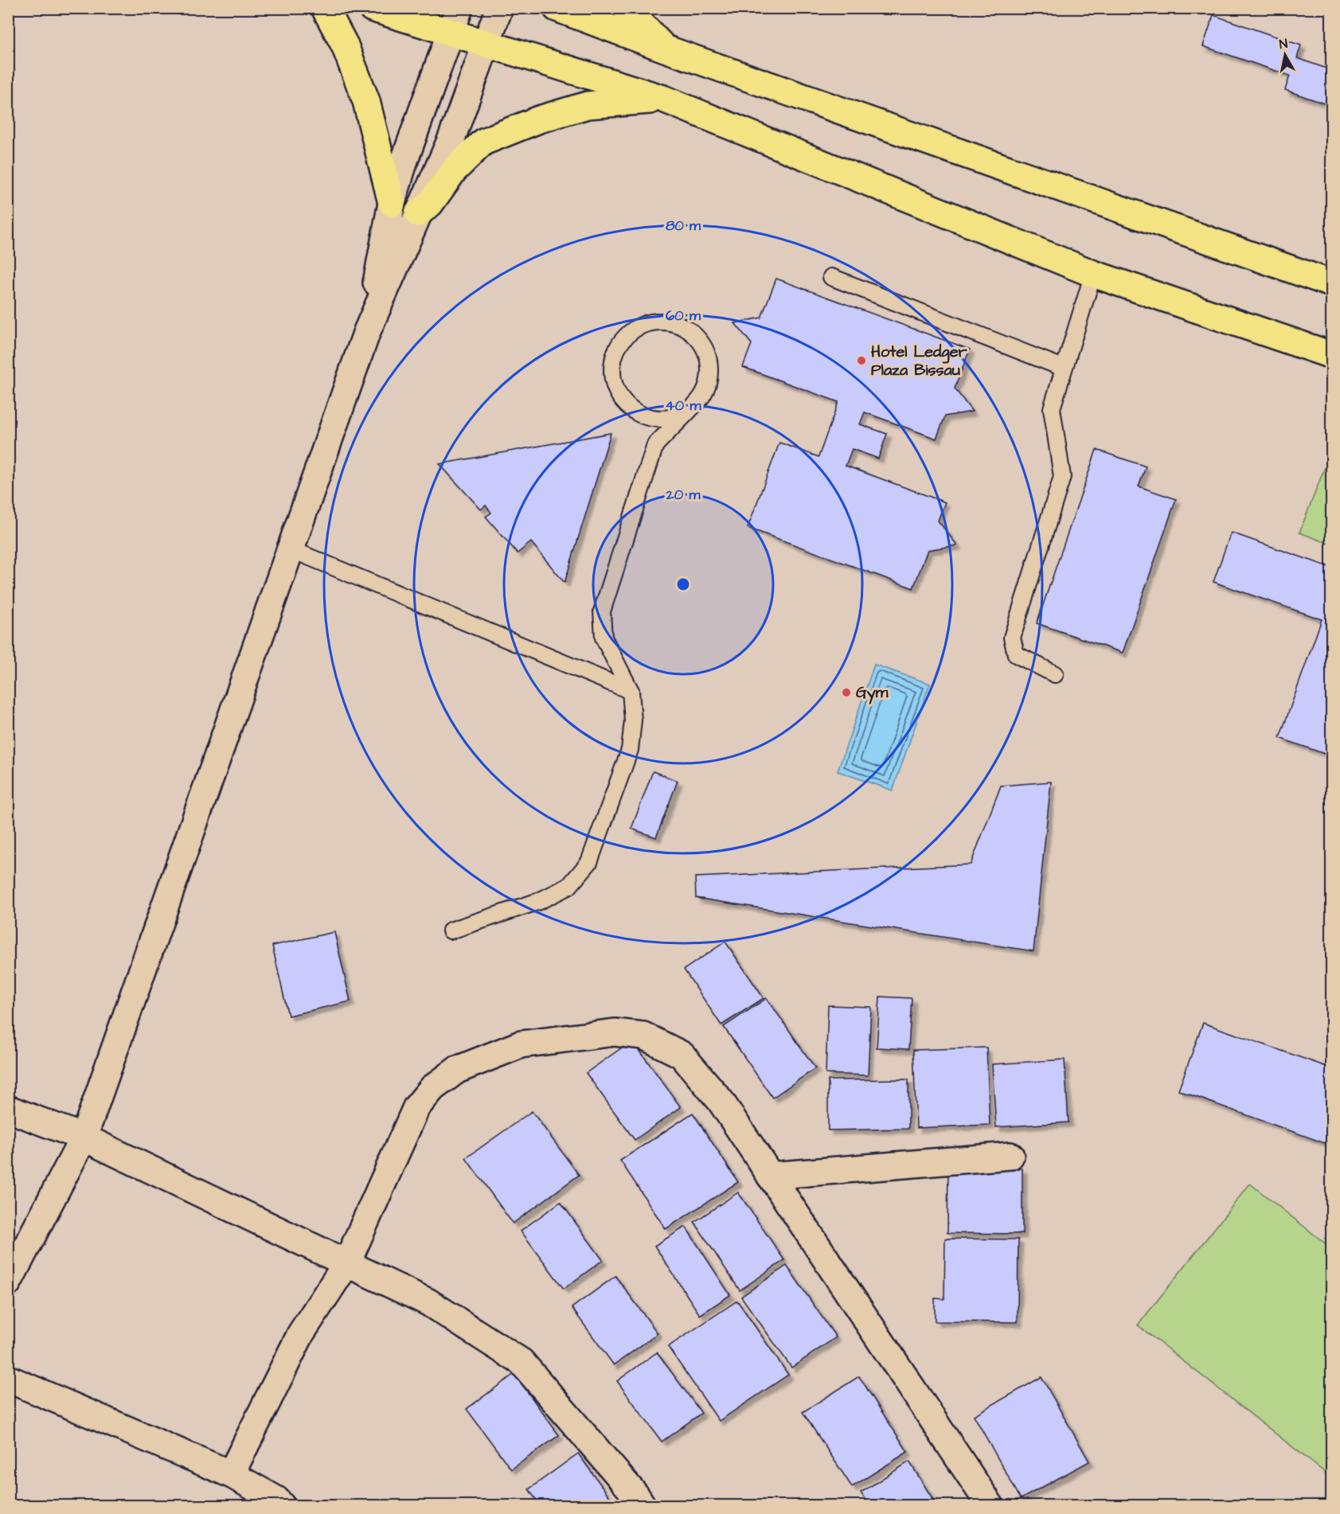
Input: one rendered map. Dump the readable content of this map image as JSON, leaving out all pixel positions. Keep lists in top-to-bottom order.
{
  "places": ["Hotel Ledger Plaza Bissau", "Gym"],
  "north": "top",
  "rings": [
    "80 m",
    "60 m",
    "40 m",
    "20 m"
  ]
}
